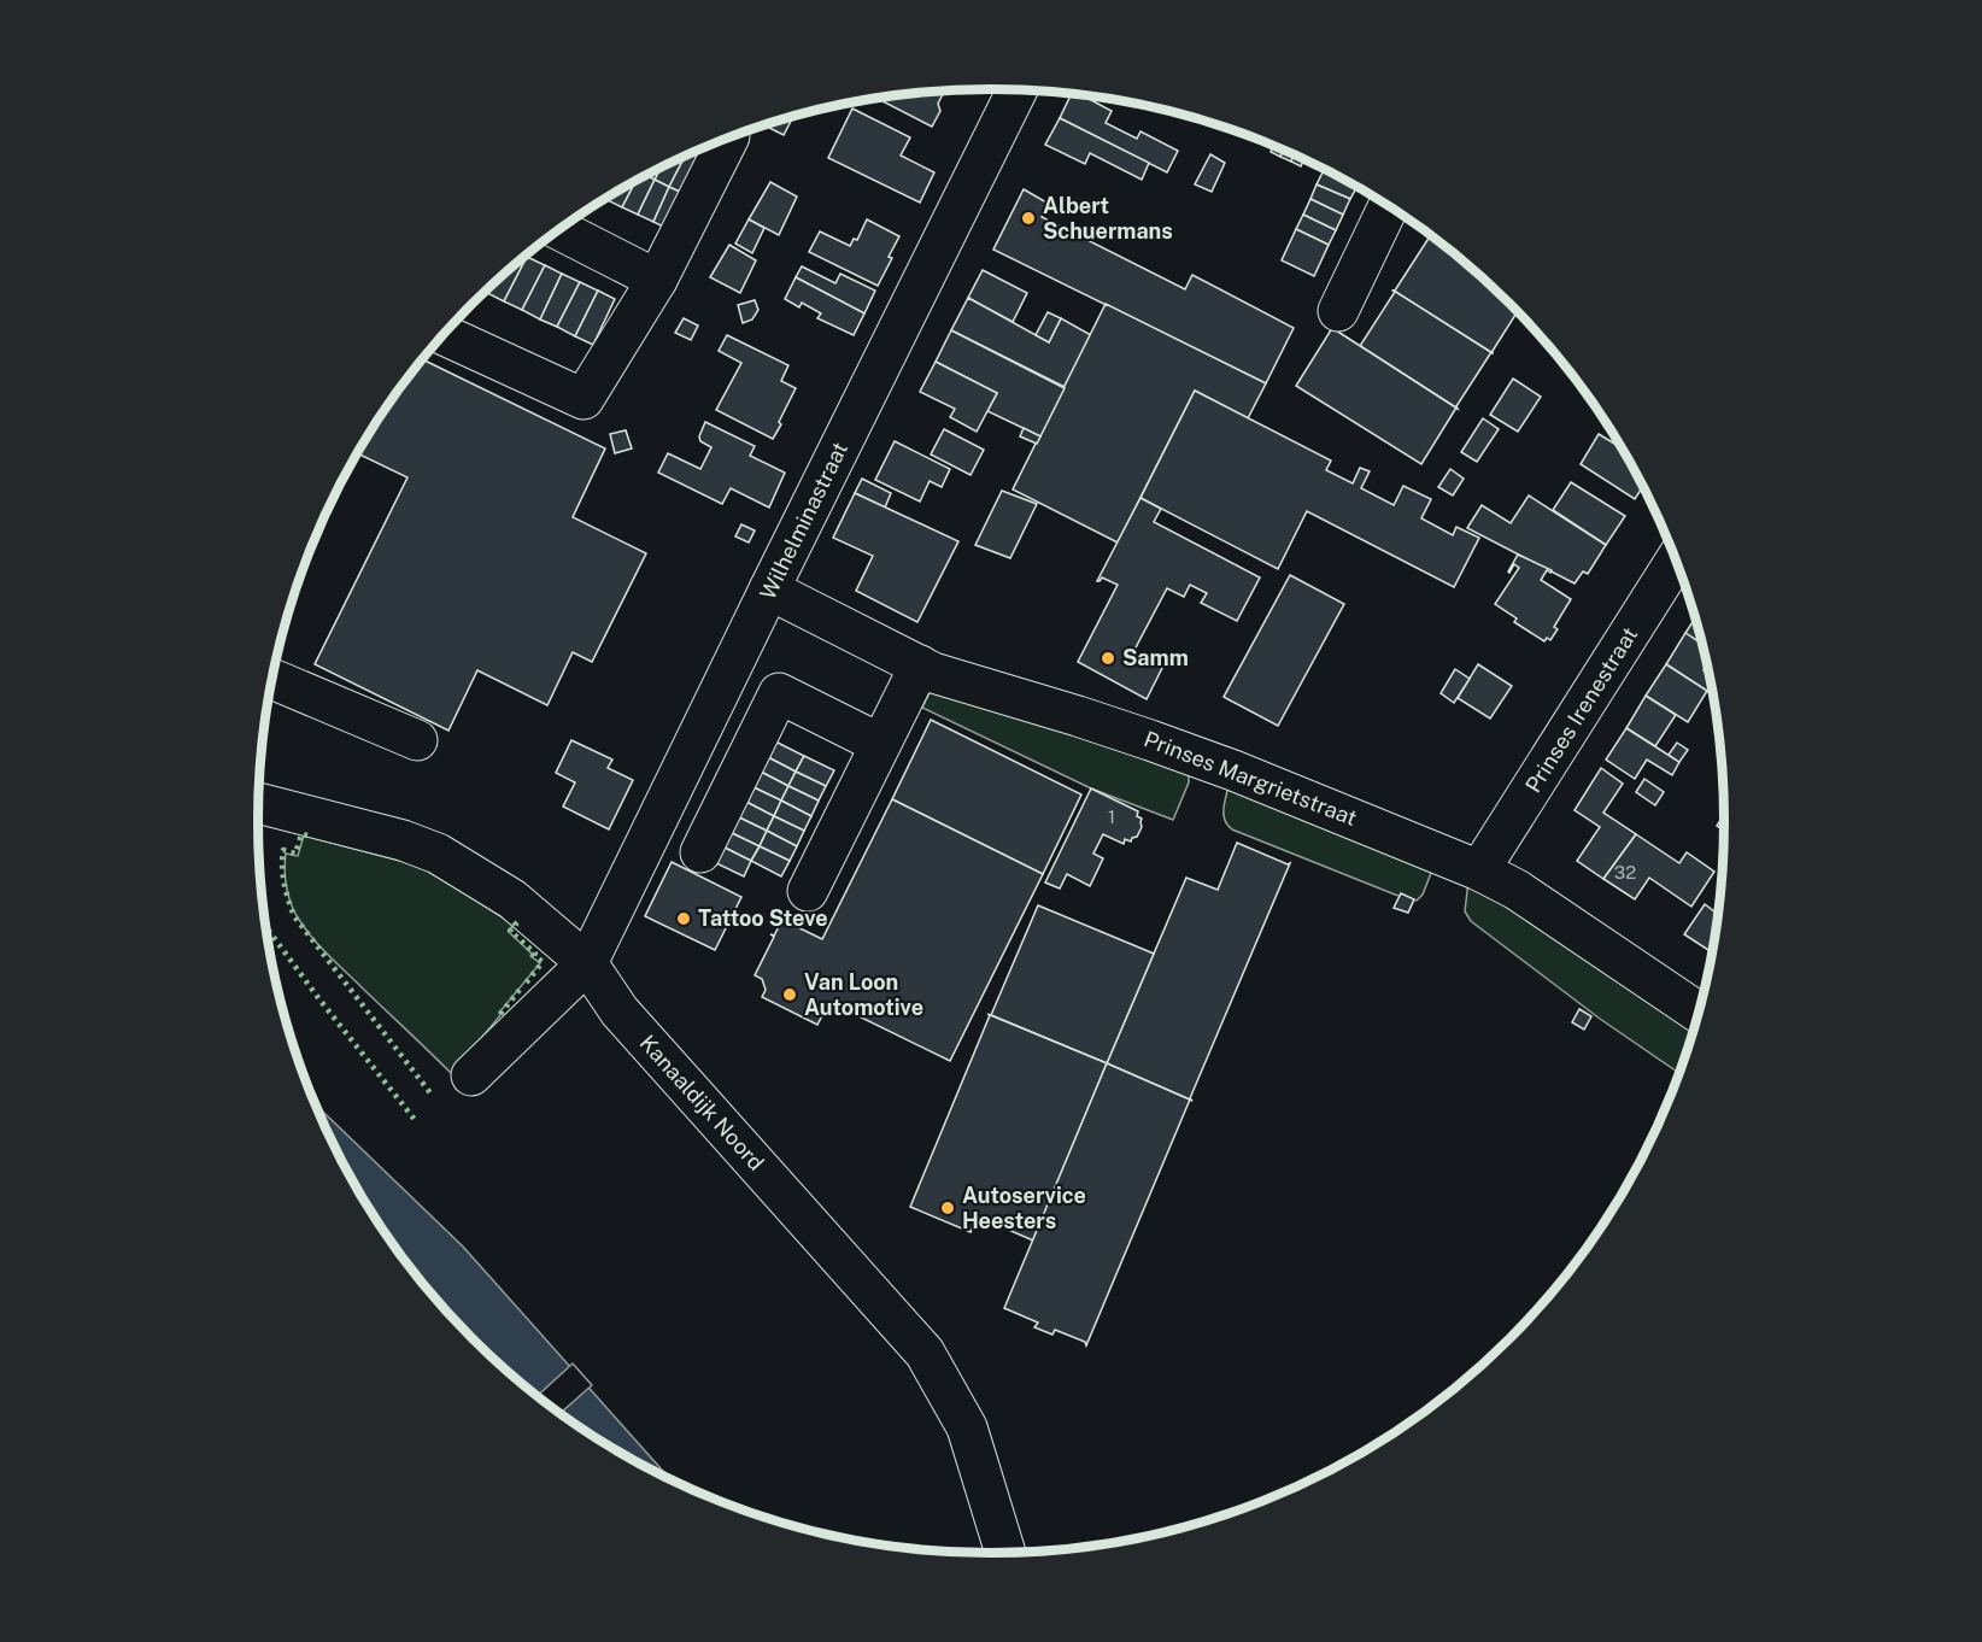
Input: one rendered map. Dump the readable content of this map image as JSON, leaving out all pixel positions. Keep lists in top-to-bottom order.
{
  "streets": {
    "street": [
      "Wilhelminastraat",
      "Prinses Irenestraat",
      "Prinses Margrietstraat",
      "Kanaaldijk Noord"
    ]
  },
  "crossings": [
    ["Wilhelminastraat", "Prinses Margrietstraat"],
    ["Wilhelminastraat", "Kanaaldijk Noord"],
    ["Prinses Irenestraat", "Prinses Margrietstraat"]
  ],
  "places": [
    "Albert Schuermans",
    "Samm",
    "Tattoo Steve",
    "Van Loon Automotive",
    "Autoservice Heesters"
  ],
  "house_numbers": ["1", "32"]
}
